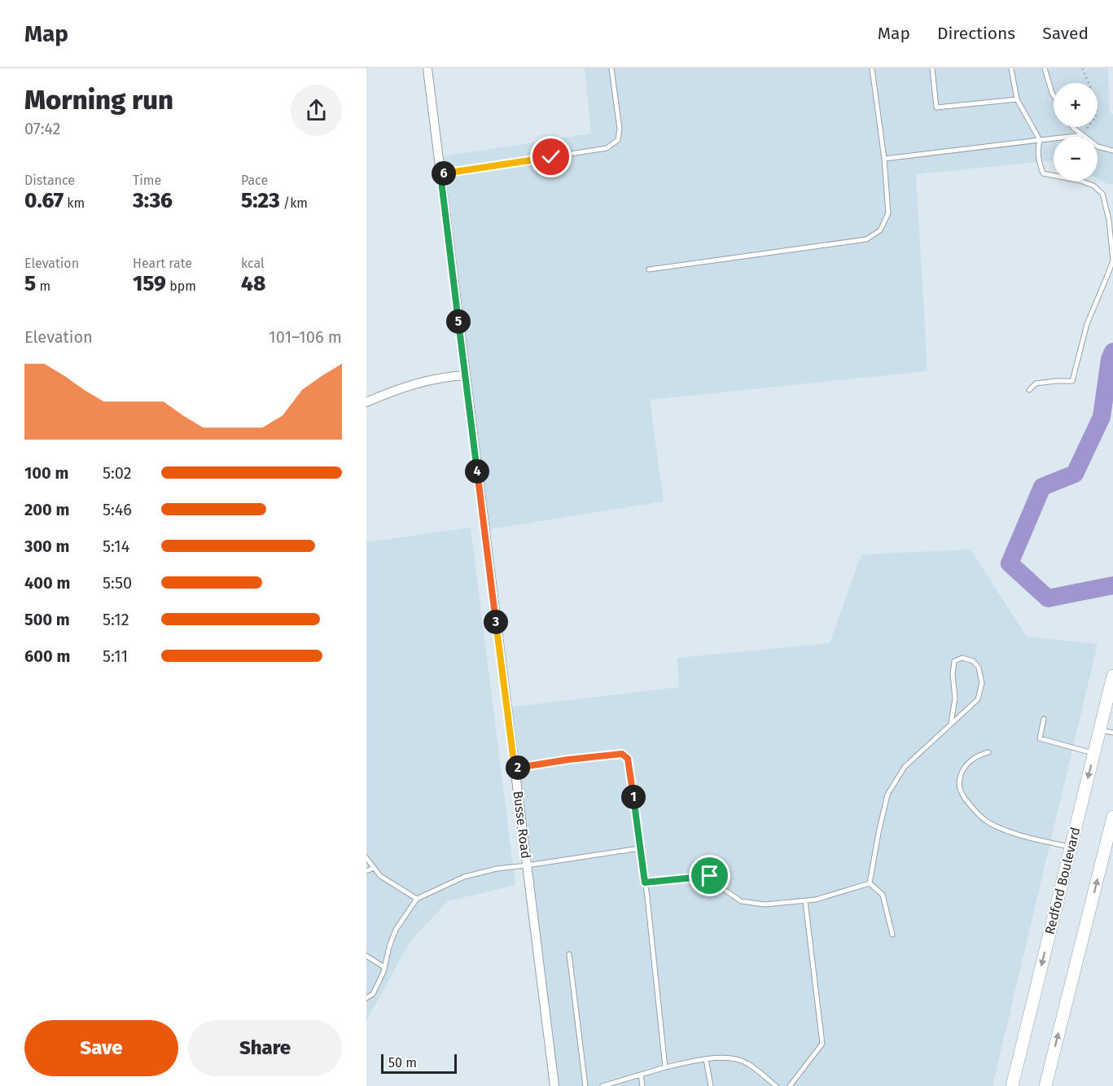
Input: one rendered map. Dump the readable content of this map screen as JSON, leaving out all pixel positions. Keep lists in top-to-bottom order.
{
  "streets": {
    "main road": ["Redford Boulevard"],
    "street": ["Busse Road"]
  },
  "scale_bar": "50 m",
  "page": {
    "header": "Map",
    "nav": ["Map", "Directions", "Saved"],
    "heading": ["Morning run", "07:42"],
    "map_buttons": ["+", "−"],
    "stats": [
      ["Distance", "0.67 km"],
      ["Time", "3:36"],
      ["Pace", "5:23 /km"],
      ["Elevation", "5 m"],
      ["Heart rate", "159 bpm"],
      ["kcal", "48"]
    ],
    "pins": [
      "6",
      "5",
      "4",
      "3",
      "2",
      "1"
    ],
    "chart": ["Elevation", "101–106 m"],
    "list": [
      {
        "name": "100 m",
        "note": "5:02"
      },
      {
        "name": "200 m",
        "note": "5:46"
      },
      {
        "name": "300 m",
        "note": "5:14"
      },
      {
        "name": "400 m",
        "note": "5:50"
      },
      {
        "name": "500 m",
        "note": "5:12"
      },
      {
        "name": "600 m",
        "note": "5:11"
      }
    ],
    "buttons": ["Save", "Share"],
    "scale": "50 m"
  }
}
